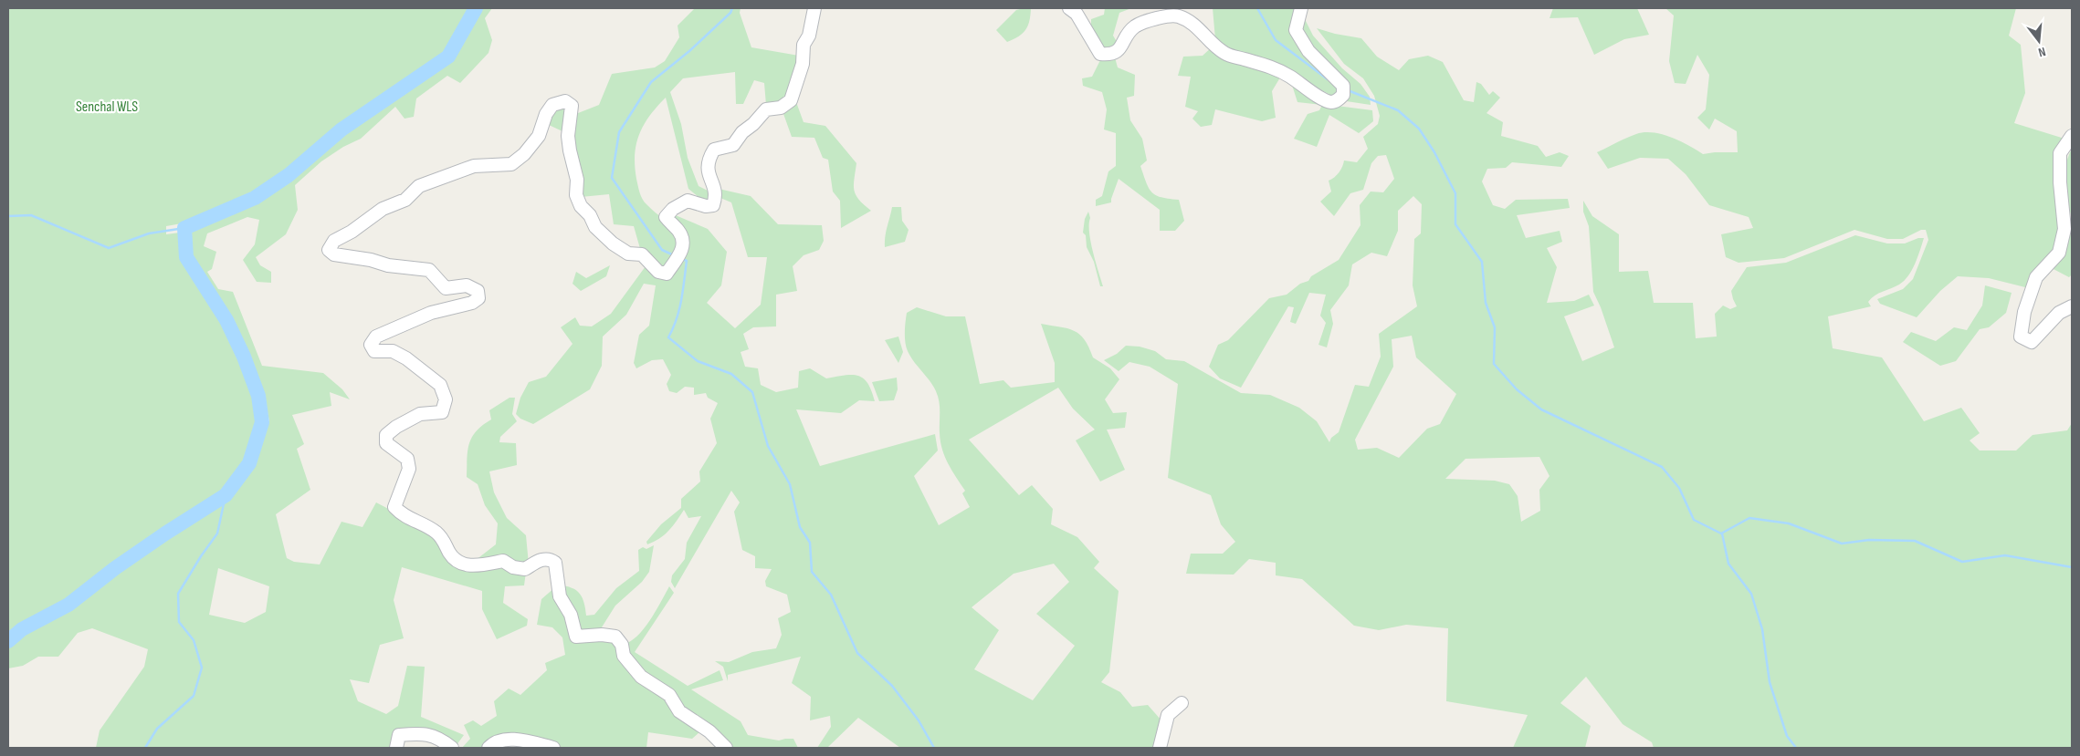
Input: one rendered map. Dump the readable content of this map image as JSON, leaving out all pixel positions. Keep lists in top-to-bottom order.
{
  "parks": ["Senchal WLS"],
  "north": "bottom"
}
